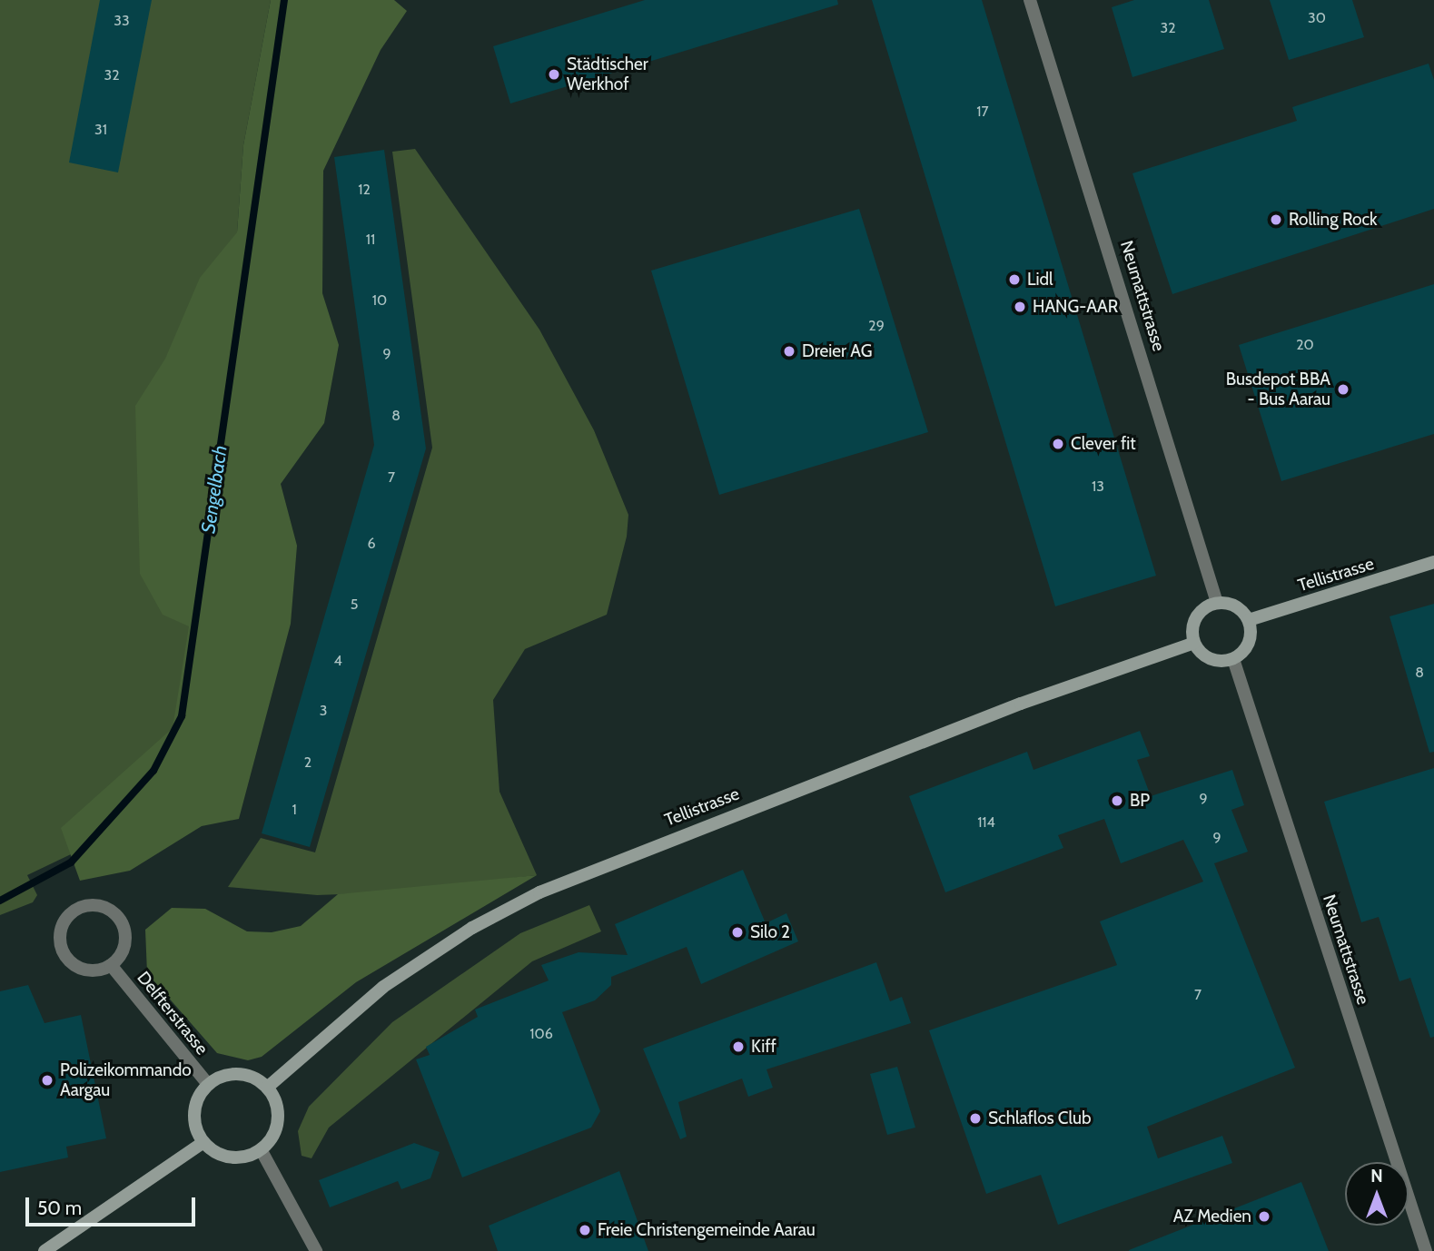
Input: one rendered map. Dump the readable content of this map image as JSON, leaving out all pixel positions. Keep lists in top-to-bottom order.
{
  "streets": {
    "main road": ["Tellistrasse"],
    "street": ["Neumattstrasse", "Delfterstrasse"]
  },
  "crossings": [
    ["Neumattstrasse", "Tellistrasse"],
    ["Tellistrasse", "Delfterstrasse"]
  ],
  "water": ["Sengelbach"],
  "places": [
    "Städtischer Werkhof",
    "Rolling Rock",
    "Lidl",
    "HANG-AAR",
    "Dreier AG",
    "Busdepot BBA - Bus Aarau",
    "Clever fit",
    "BP",
    "Silo 2",
    "Kiff",
    "Polizeikommando Aargau",
    "Schlaflos Club",
    "AZ Medien",
    "Freie Christengemeinde Aarau"
  ],
  "house_numbers": [
    "30",
    "33",
    "32",
    "32",
    "17",
    "31",
    "12",
    "11",
    "10",
    "29",
    "20",
    "9",
    "8",
    "7",
    "13",
    "6",
    "5",
    "4",
    "8",
    "3",
    "2",
    "9",
    "1",
    "114",
    "9",
    "7",
    "106"
  ],
  "scale_bar": "50 m",
  "north": "top"
}
